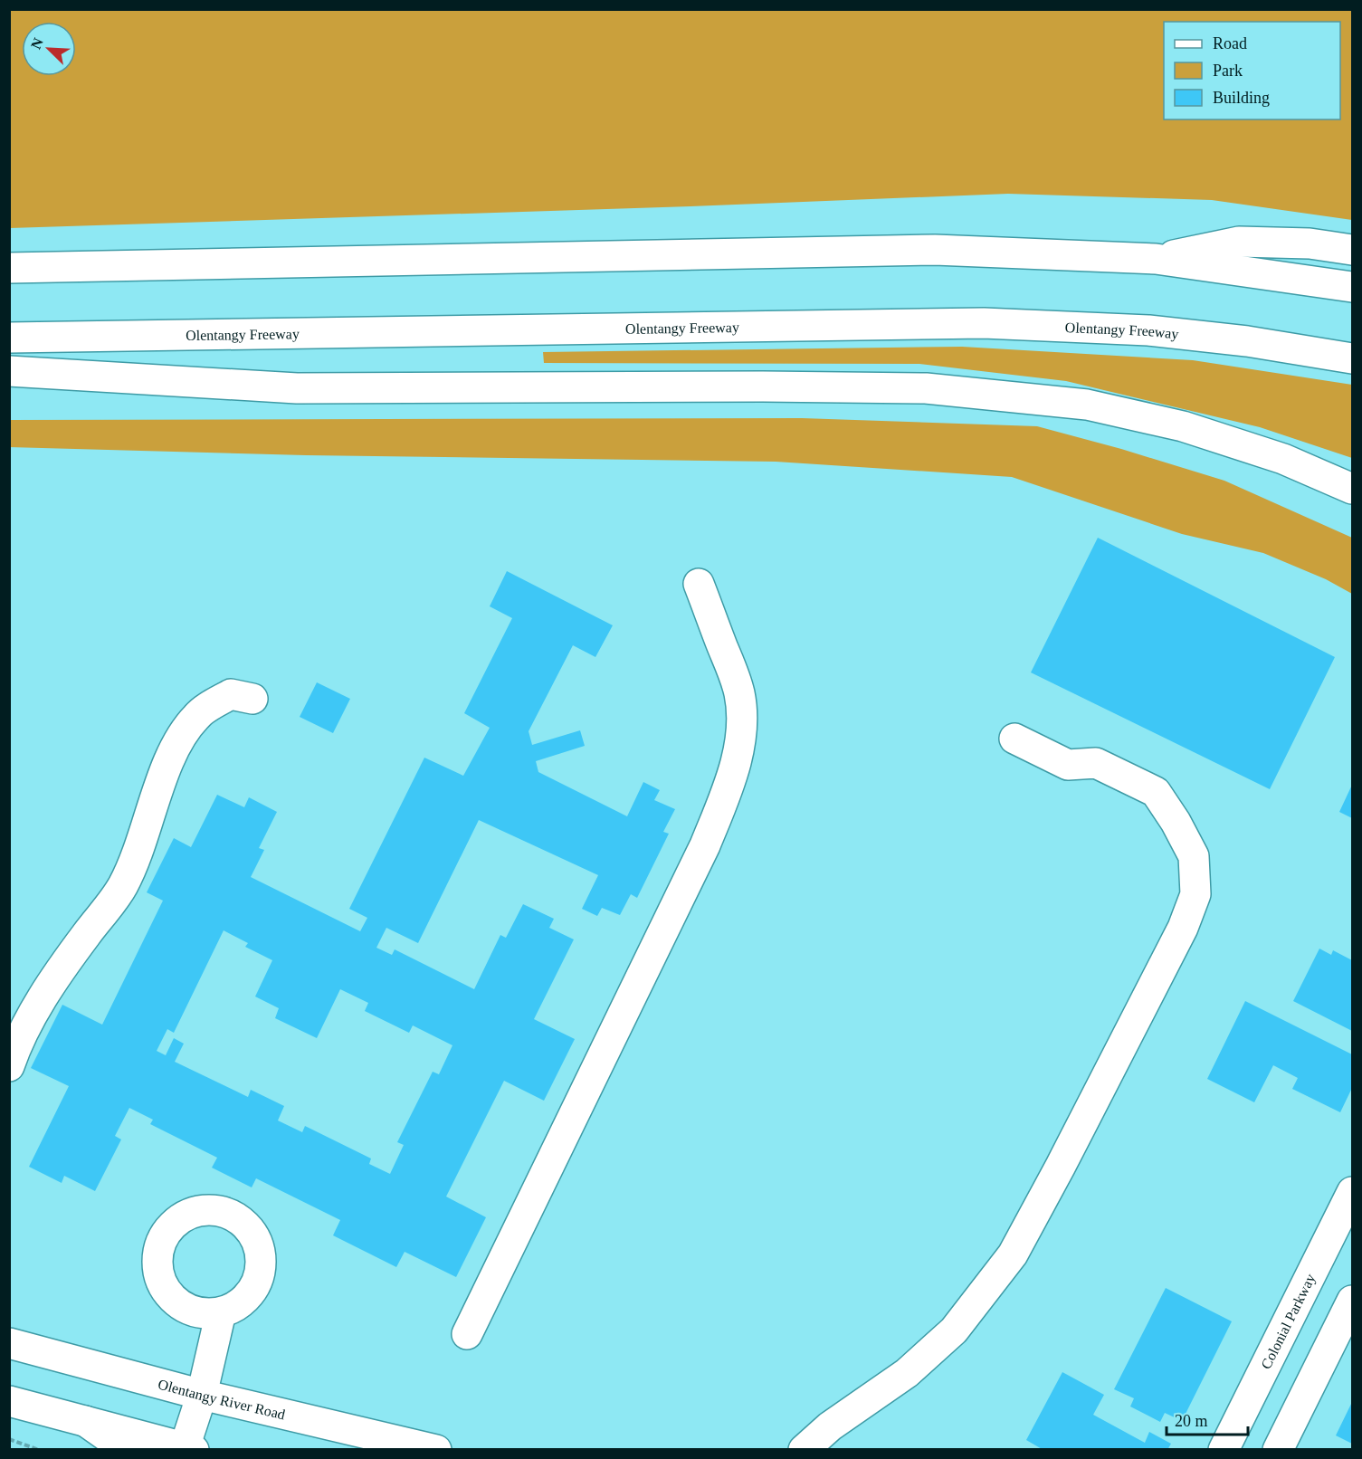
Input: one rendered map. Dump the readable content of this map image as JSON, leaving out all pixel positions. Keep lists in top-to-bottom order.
{
  "streets": {
    "main road": ["Olentangy Freeway", "Colonial Parkway", "Olentangy River Road"]
  },
  "legend": ["Road", "Park", "Building"],
  "scale_bar": "20 m",
  "north": "top left"
}
